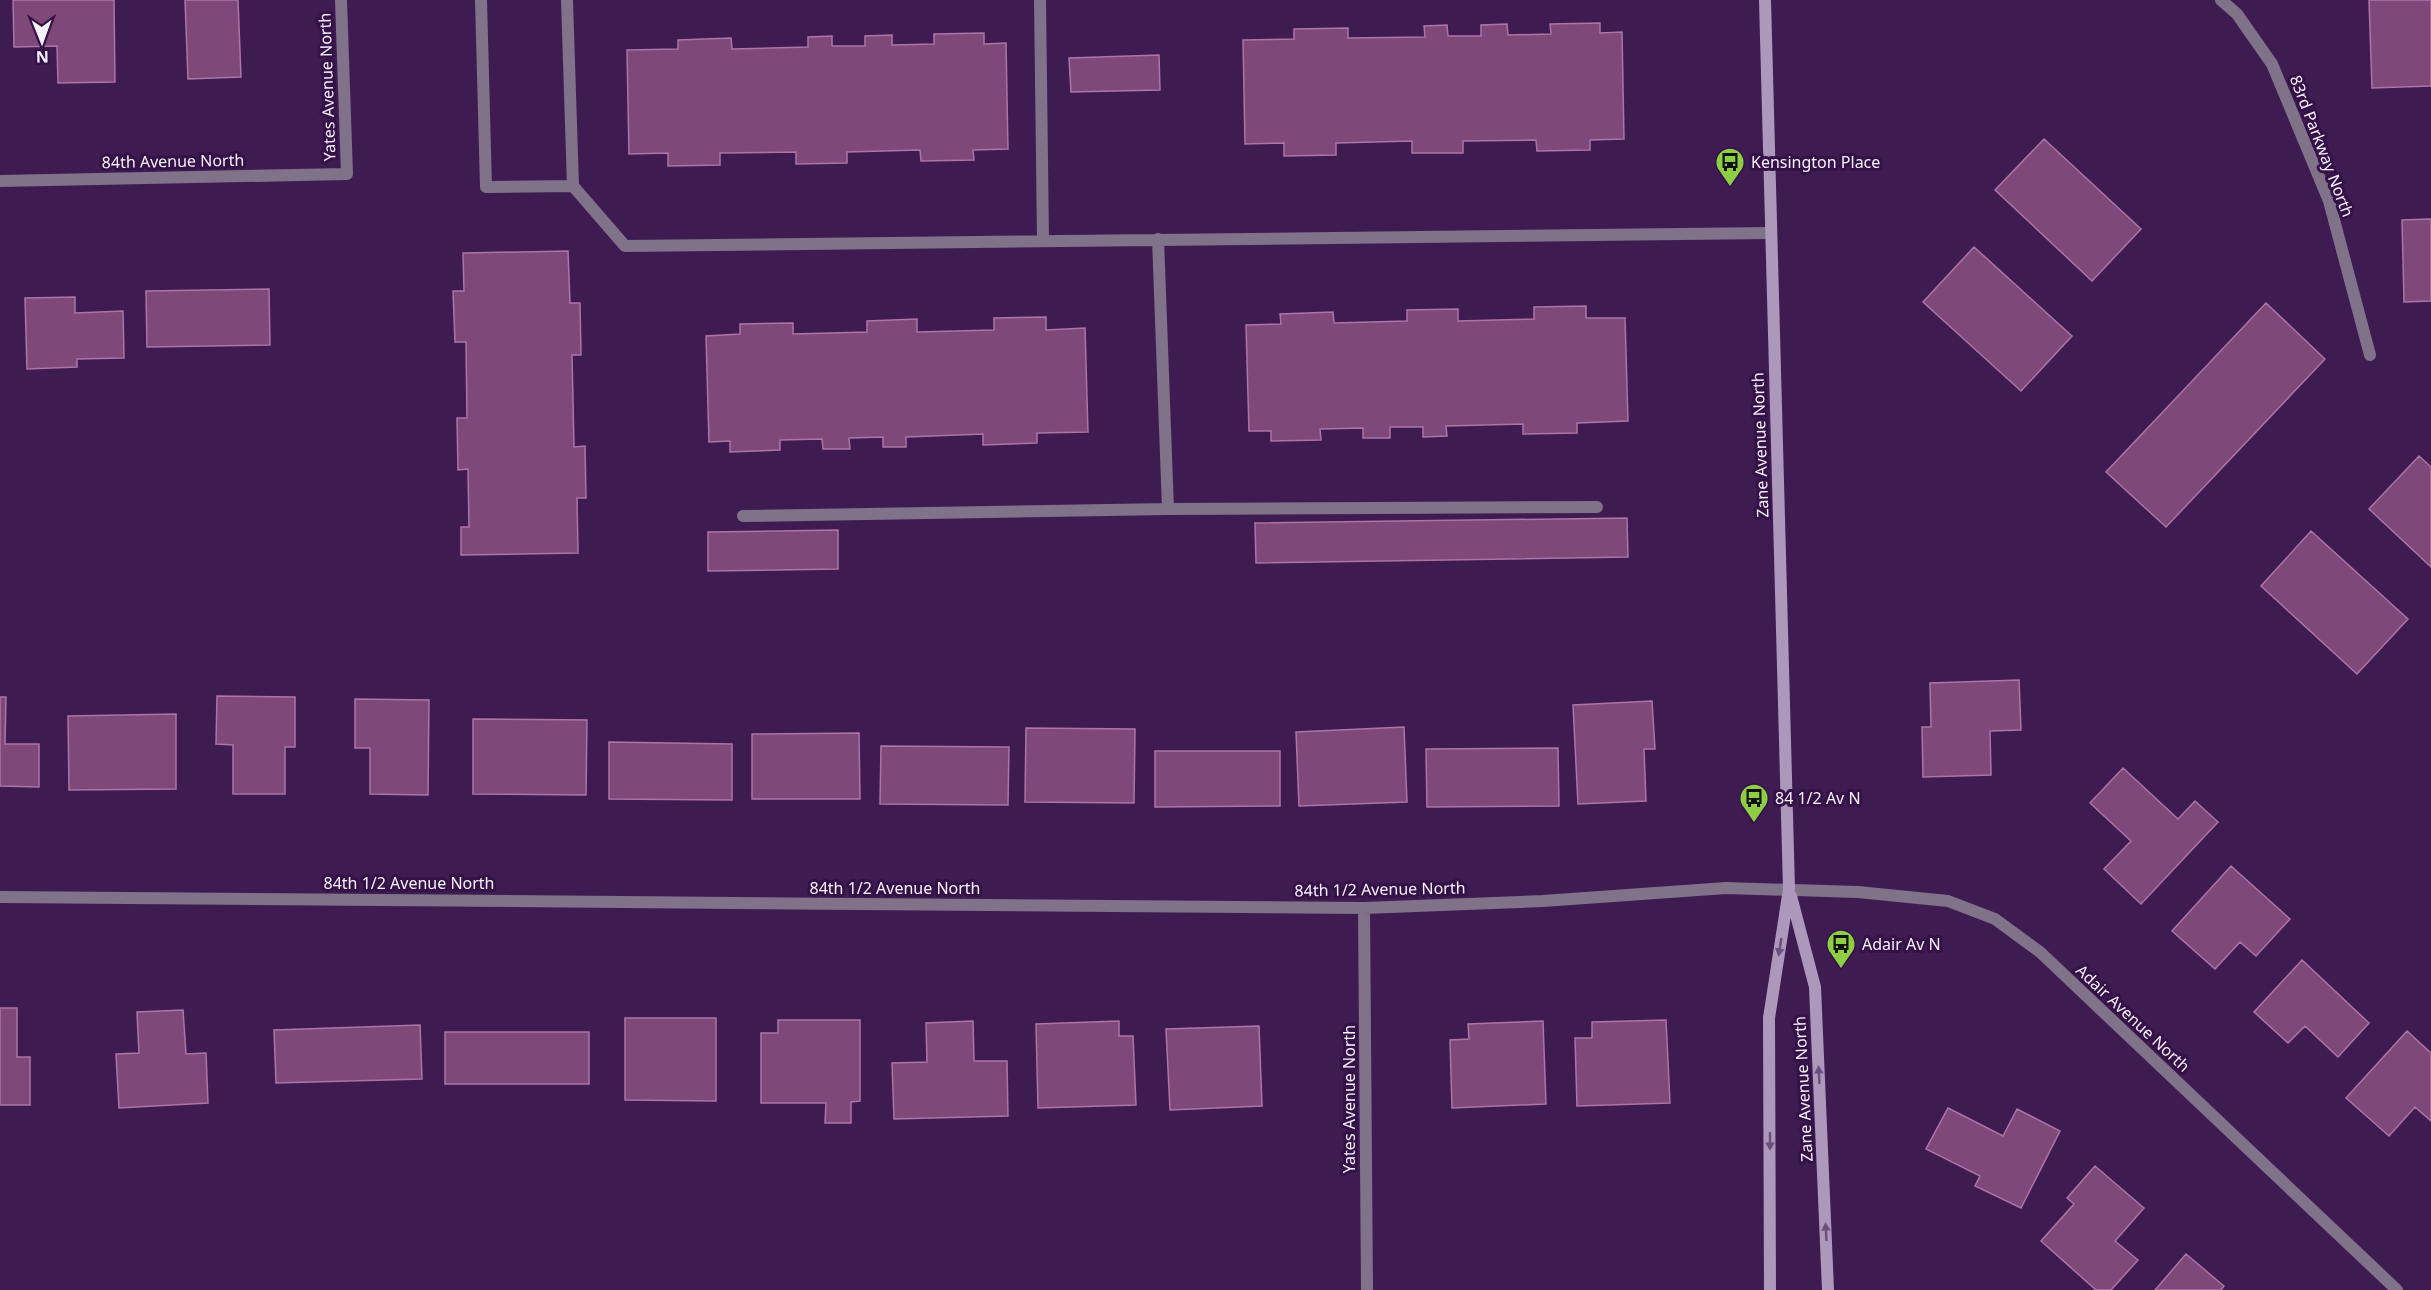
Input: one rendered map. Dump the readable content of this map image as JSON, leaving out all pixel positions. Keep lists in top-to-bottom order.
{
  "streets": {
    "main road": ["Zane Avenue North"],
    "street": [
      "Yates Avenue North",
      "83rd Parkway North",
      "84th Avenue North",
      "84th 1/2 Avenue North",
      "Adair Avenue North"
    ]
  },
  "crossings": [
    ["Yates Avenue North", "84th Avenue North"],
    ["Yates Avenue North", "84th 1/2 Avenue North"],
    ["Zane Avenue North", "84th 1/2 Avenue North"],
    ["Zane Avenue North", "Adair Avenue North"],
    ["84th 1/2 Avenue North", "Adair Avenue North"]
  ],
  "places": {
    "bus stop": ["Kensington Place", "84 1/2 Av N", "Adair Av N"]
  },
  "north": "bottom"
}
